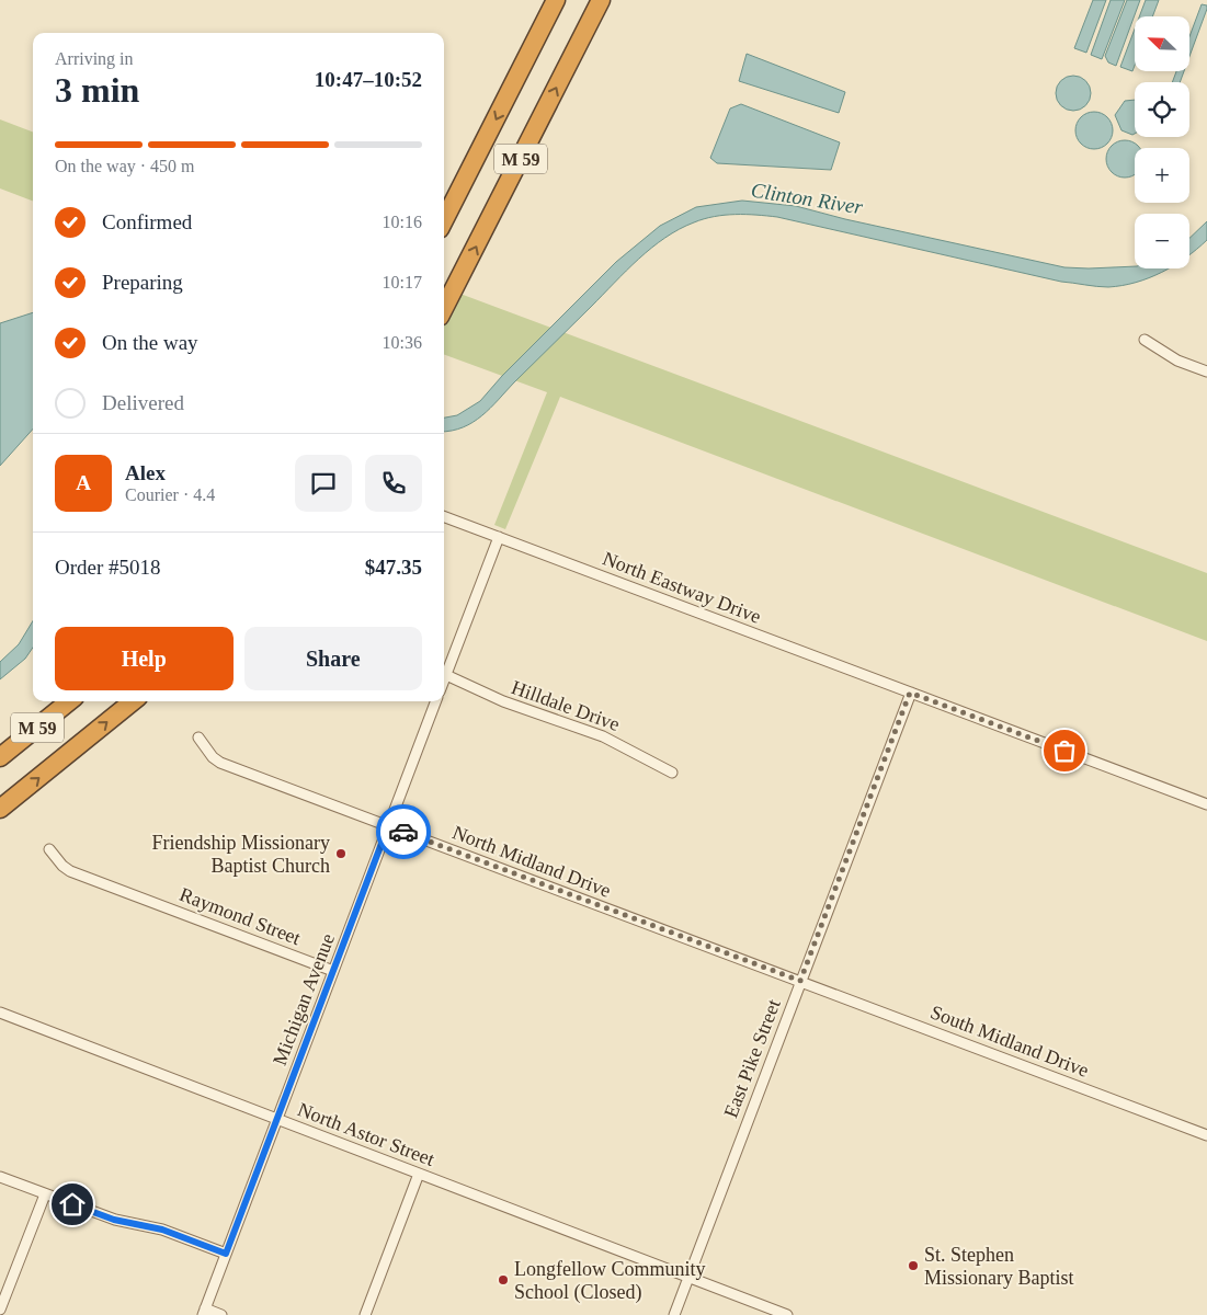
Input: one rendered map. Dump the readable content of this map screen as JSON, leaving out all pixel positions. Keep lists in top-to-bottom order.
{
  "streets": {
    "highway": ["M 59"],
    "street": [
      "North Eastway Drive",
      "Hilldale Drive",
      "North Midland Drive",
      "Raymond Street",
      "Michigan Avenue",
      "South Midland Drive",
      "East Pike Street",
      "North Astor Street"
    ]
  },
  "crossings": [
    ["North Eastway Drive", "East Pike Street"],
    ["North Midland Drive", "Michigan Avenue"],
    ["North Midland Drive", "South Midland Drive"],
    ["North Midland Drive", "East Pike Street"],
    ["Raymond Street", "Michigan Avenue"],
    ["Michigan Avenue", "North Astor Street"],
    ["South Midland Drive", "East Pike Street"],
    ["East Pike Street", "North Astor Street"]
  ],
  "water": ["Clinton River"],
  "places": ["Friendship Missionary Baptist Church", "St. Stephen Missionary Baptist", "Longfellow Community School (Closed)"],
  "north": "top left",
  "page": {
    "map_buttons": ["+", "−"],
    "heading": ["3 min", "Arriving in", "10:47–10:52"],
    "panel": [
      "Alex",
      "Courier · 4.4",
      "Order #5018",
      "$47.35"
    ],
    "bar": "On the way · 450 m",
    "list": [
      ["Confirmed", "10:16"],
      ["Preparing", "10:17"],
      ["On the way", "10:36"],
      "Delivered"
    ],
    "round": "A",
    "buttons": ["Help", "Share"]
  }
}
